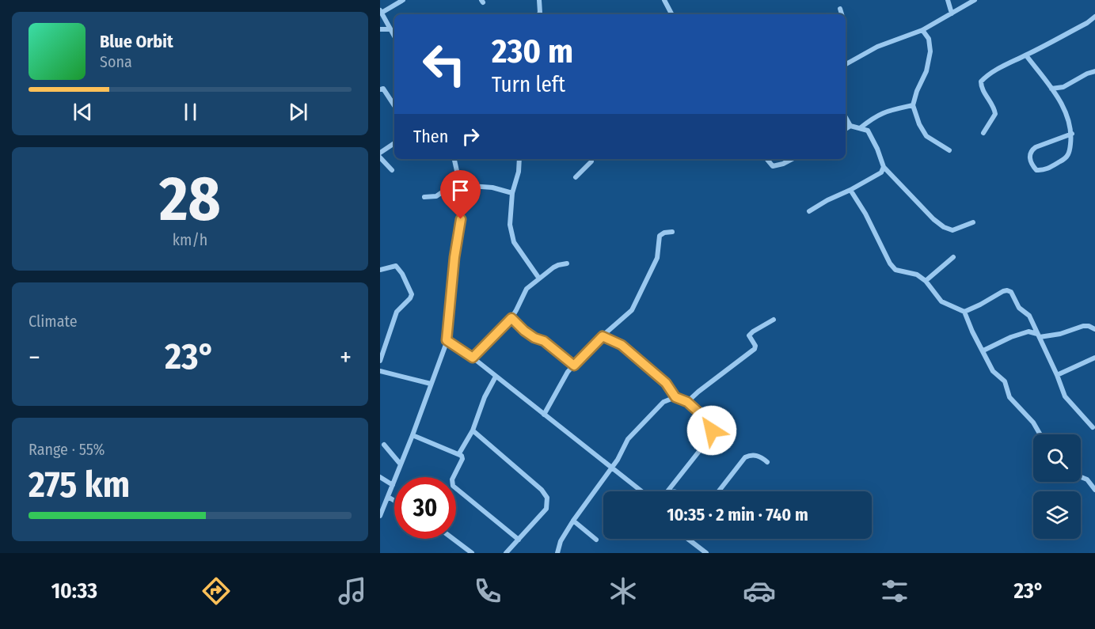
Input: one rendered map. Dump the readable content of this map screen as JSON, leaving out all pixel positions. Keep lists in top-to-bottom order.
{
  "page": {
    "turn": ["230 m", "Turn left"],
    "song": ["Blue Orbit", "Sona"],
    "then": "Then",
    "tile": [
      ["28", "km/h"],
      "Climate",
      ["Range · 55%", "275 km"]
    ],
    "heat": ["−", "23°", "+"],
    "limit": "30",
    "trip": "10:35 · 2 min · 740 m",
    "tabs": ["10:33", "23°"]
  }
}
